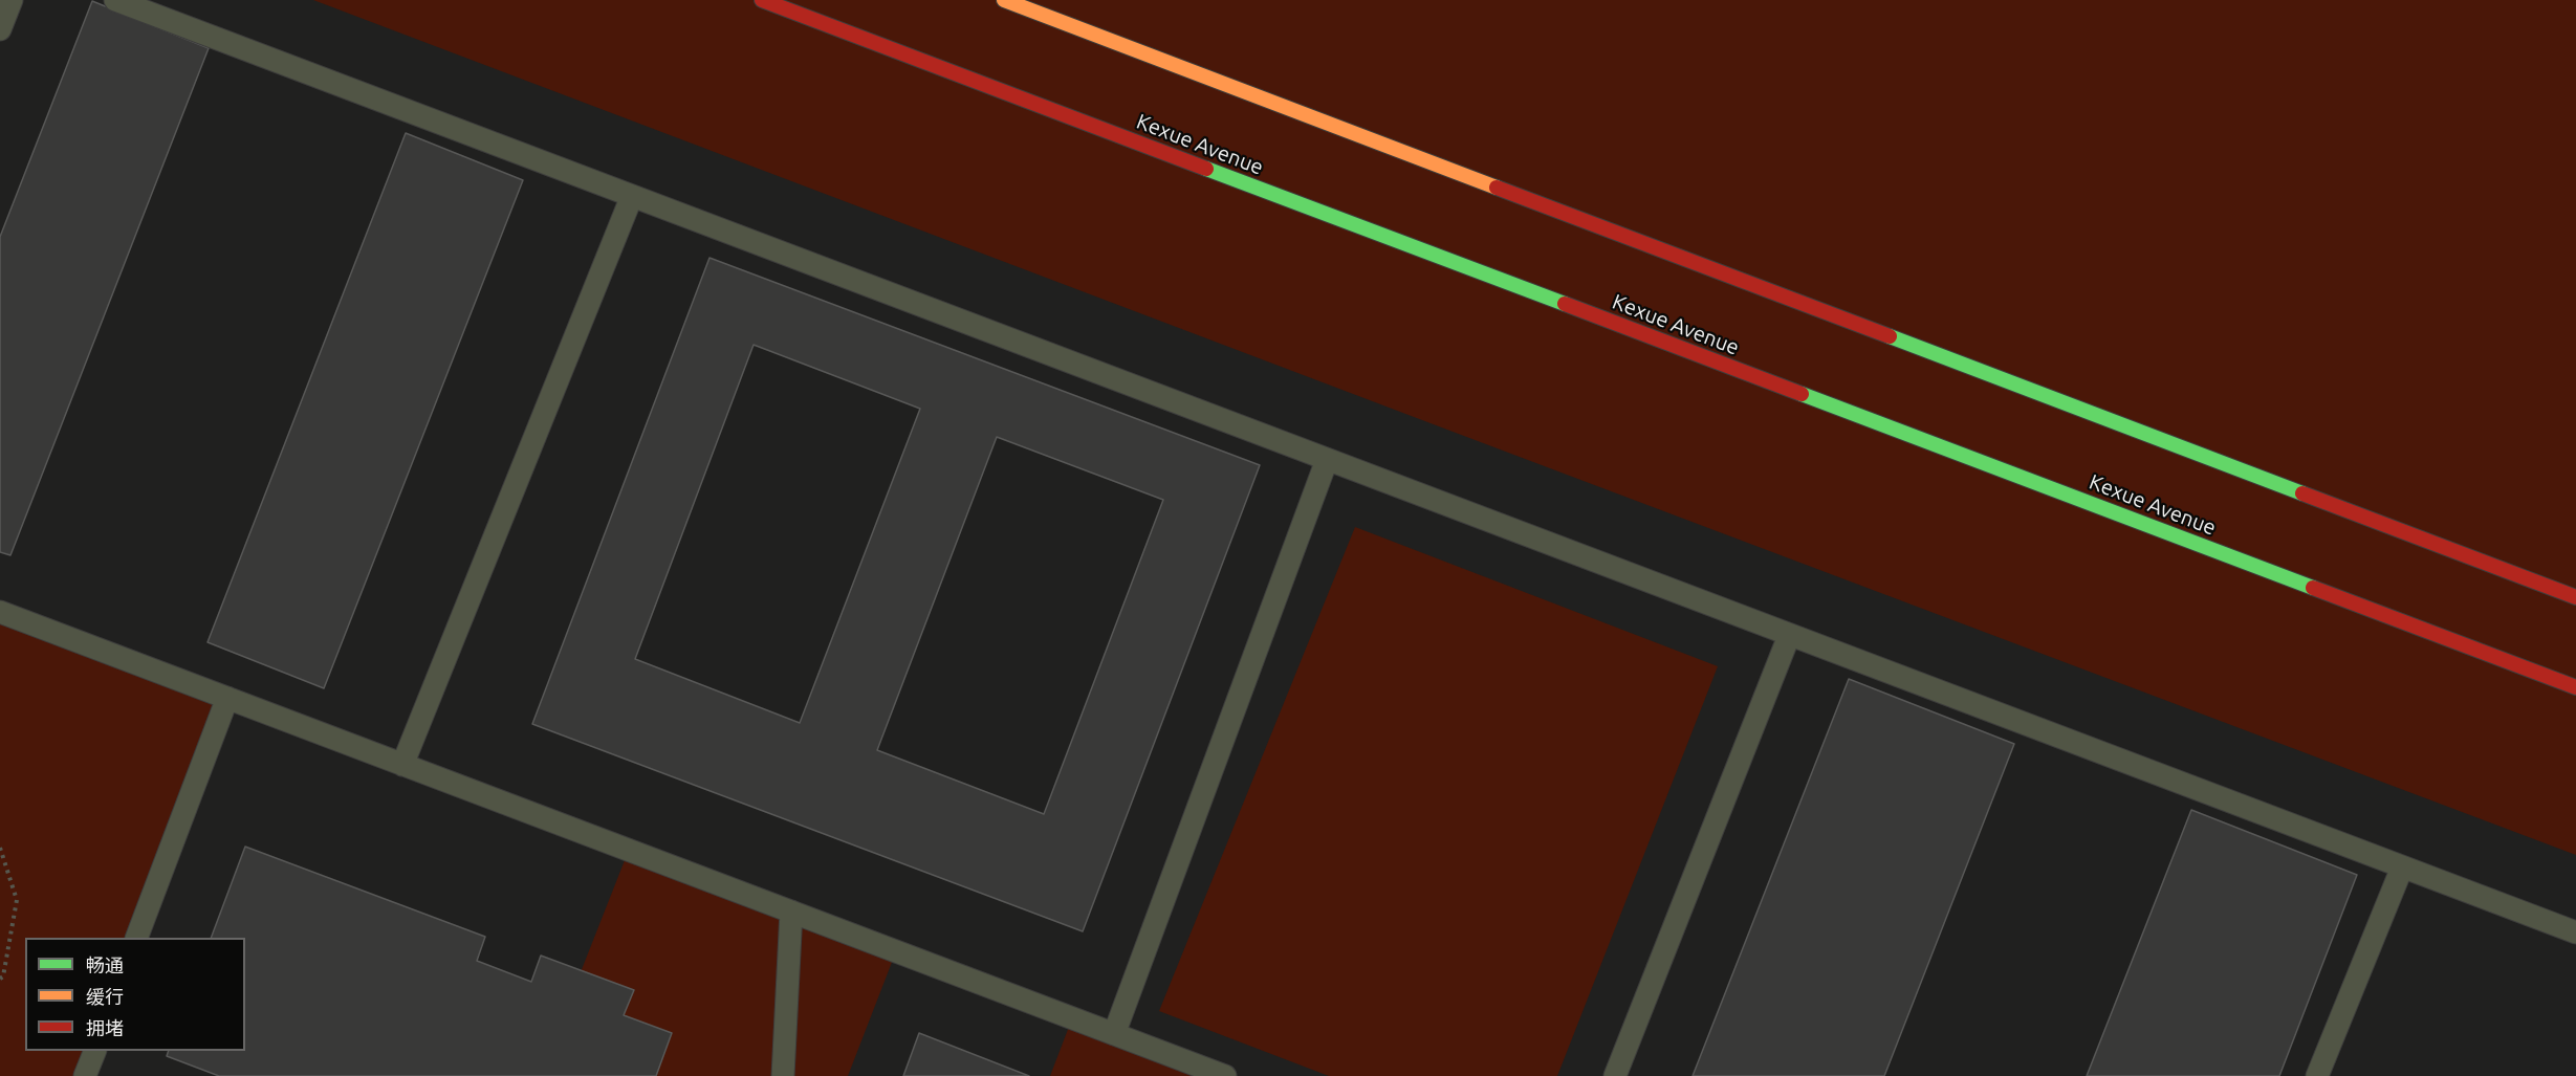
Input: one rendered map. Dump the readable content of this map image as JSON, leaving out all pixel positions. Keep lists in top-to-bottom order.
{
  "streets": {
    "main road": ["Kexue Avenue"]
  },
  "legend": ["畅通", "缓行", "拥堵"]
}
